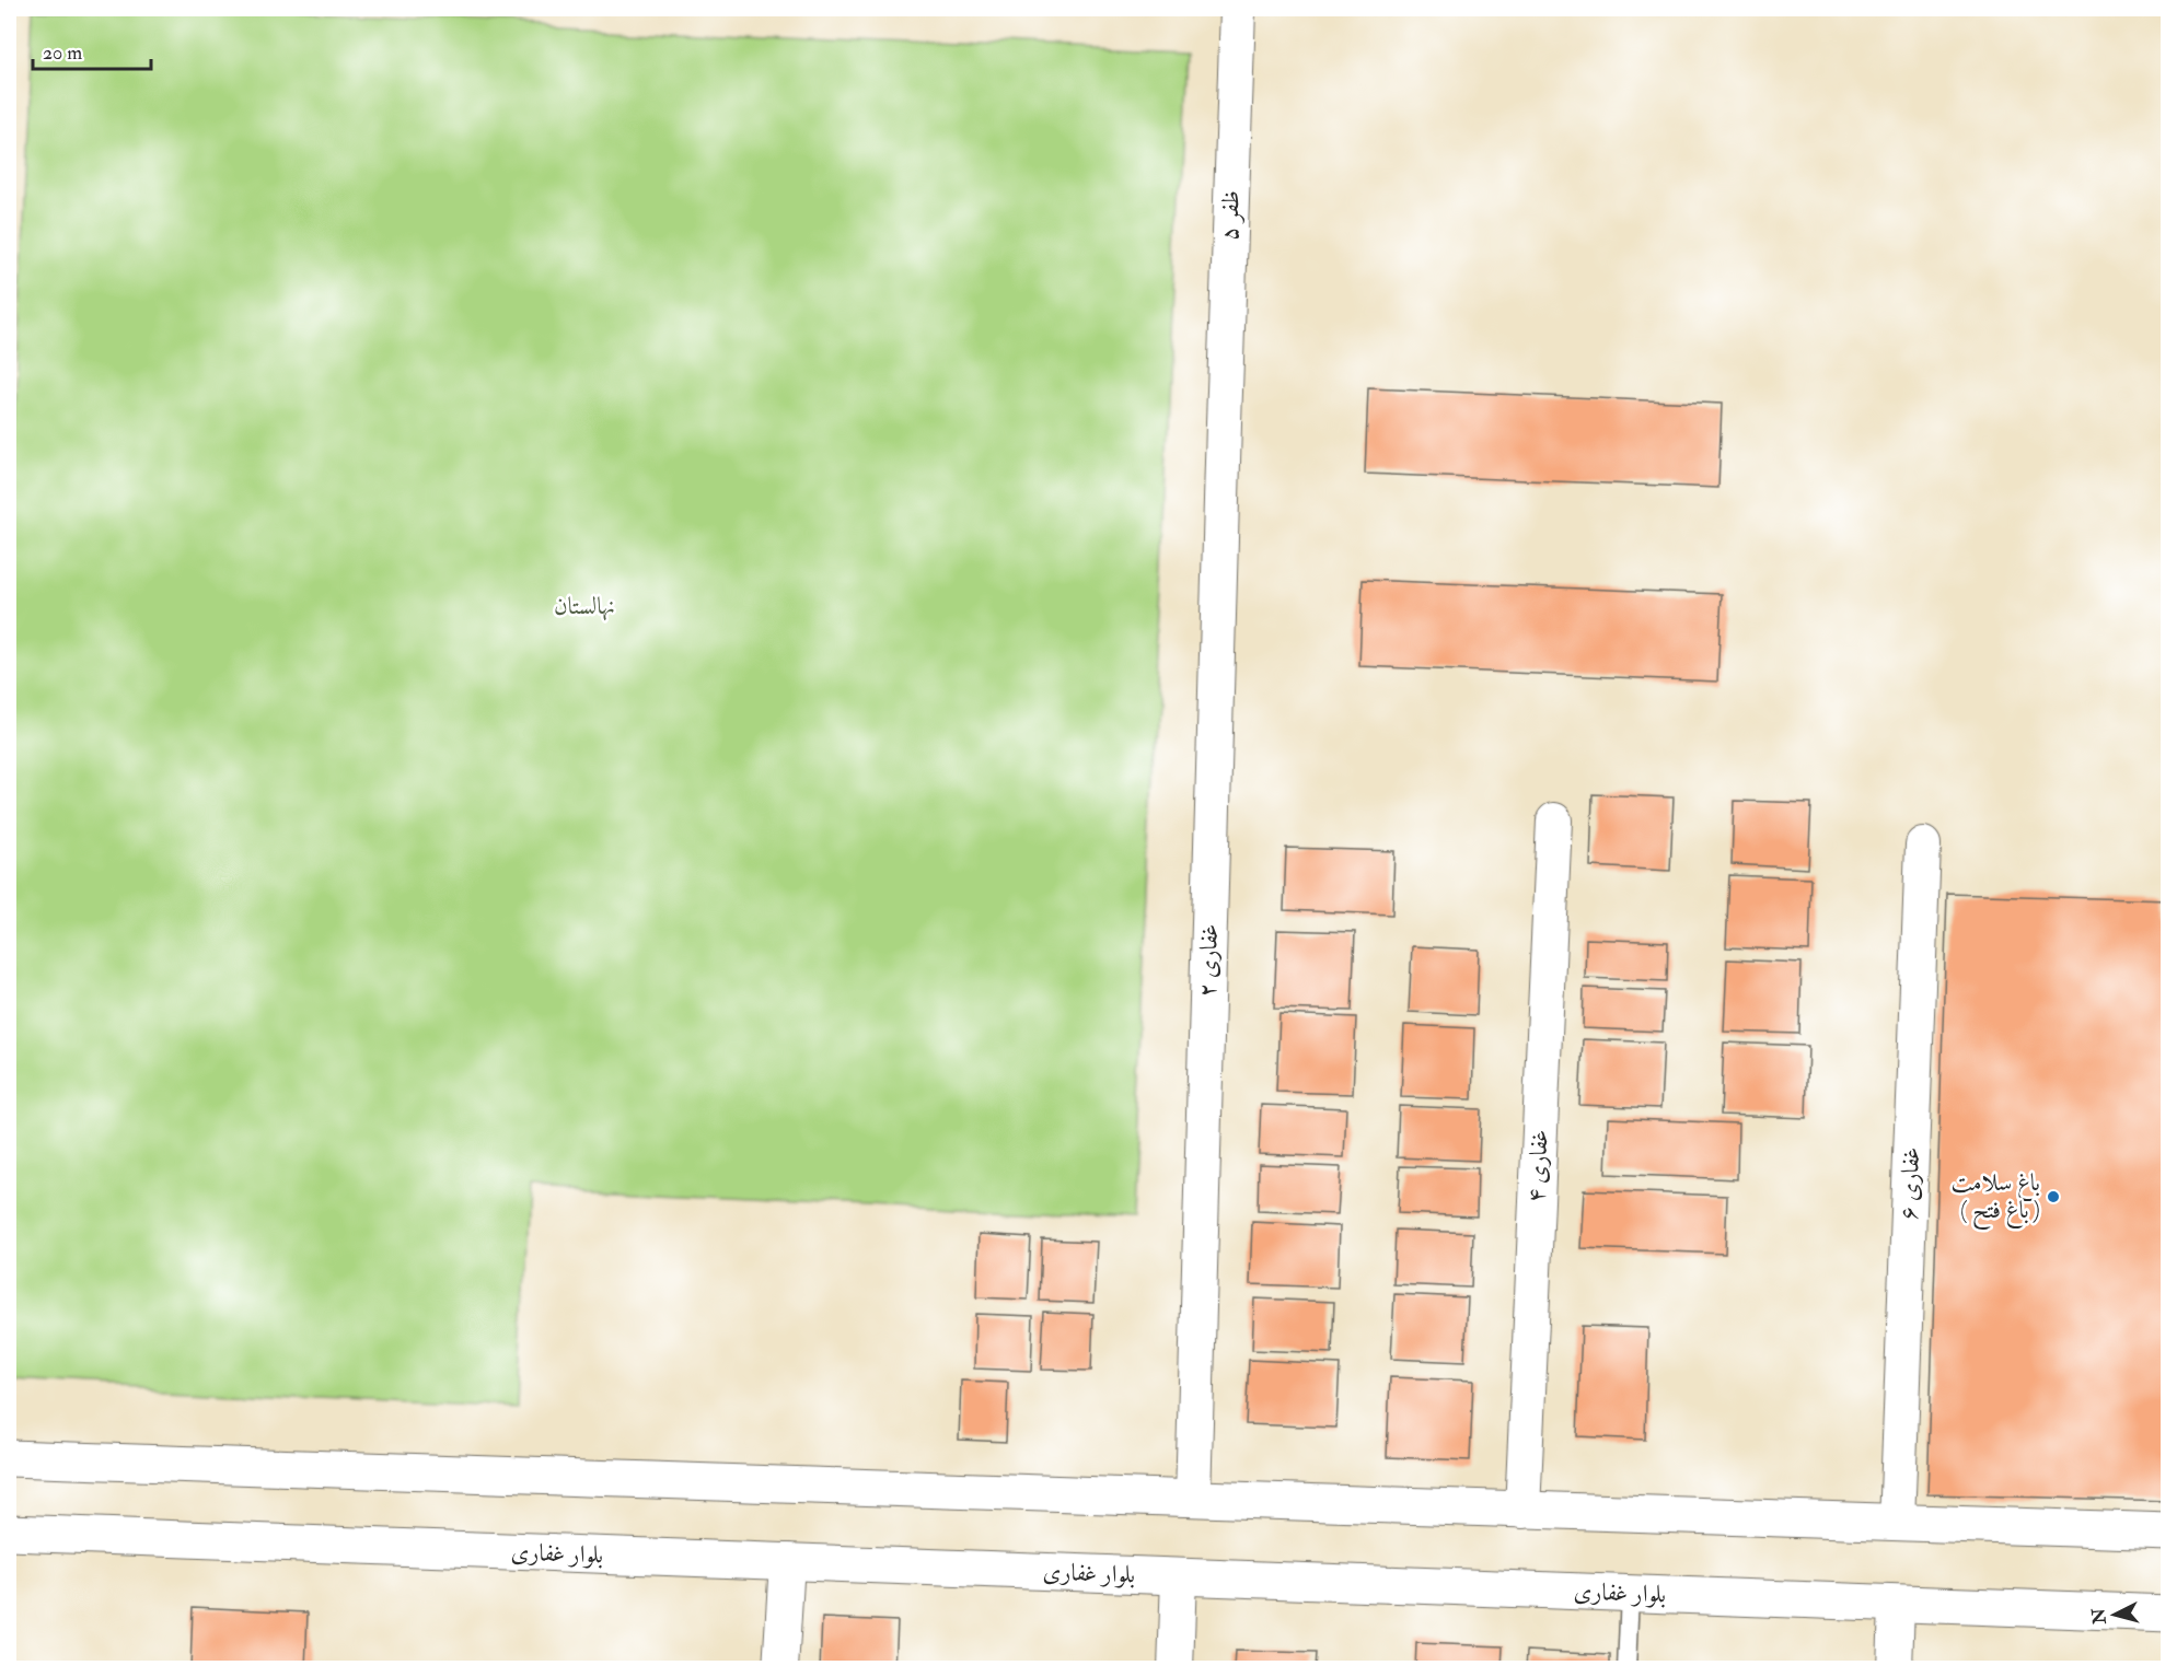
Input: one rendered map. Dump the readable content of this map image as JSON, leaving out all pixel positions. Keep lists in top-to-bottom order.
{
  "streets": {
    "main road": ["بلوار غفاری"],
    "street": [
      "ظفر ۵",
      "غفاری ۲",
      "غفاری ۴",
      "غفاری ۶"
    ]
  },
  "crossings": [
    ["ظفر ۵", "غفاری ۲"]
  ],
  "parks": ["نهالستان"],
  "places": ["باغ سلامت ( باغ فتح )"],
  "scale_bar": "20 m",
  "north": "left"
}
